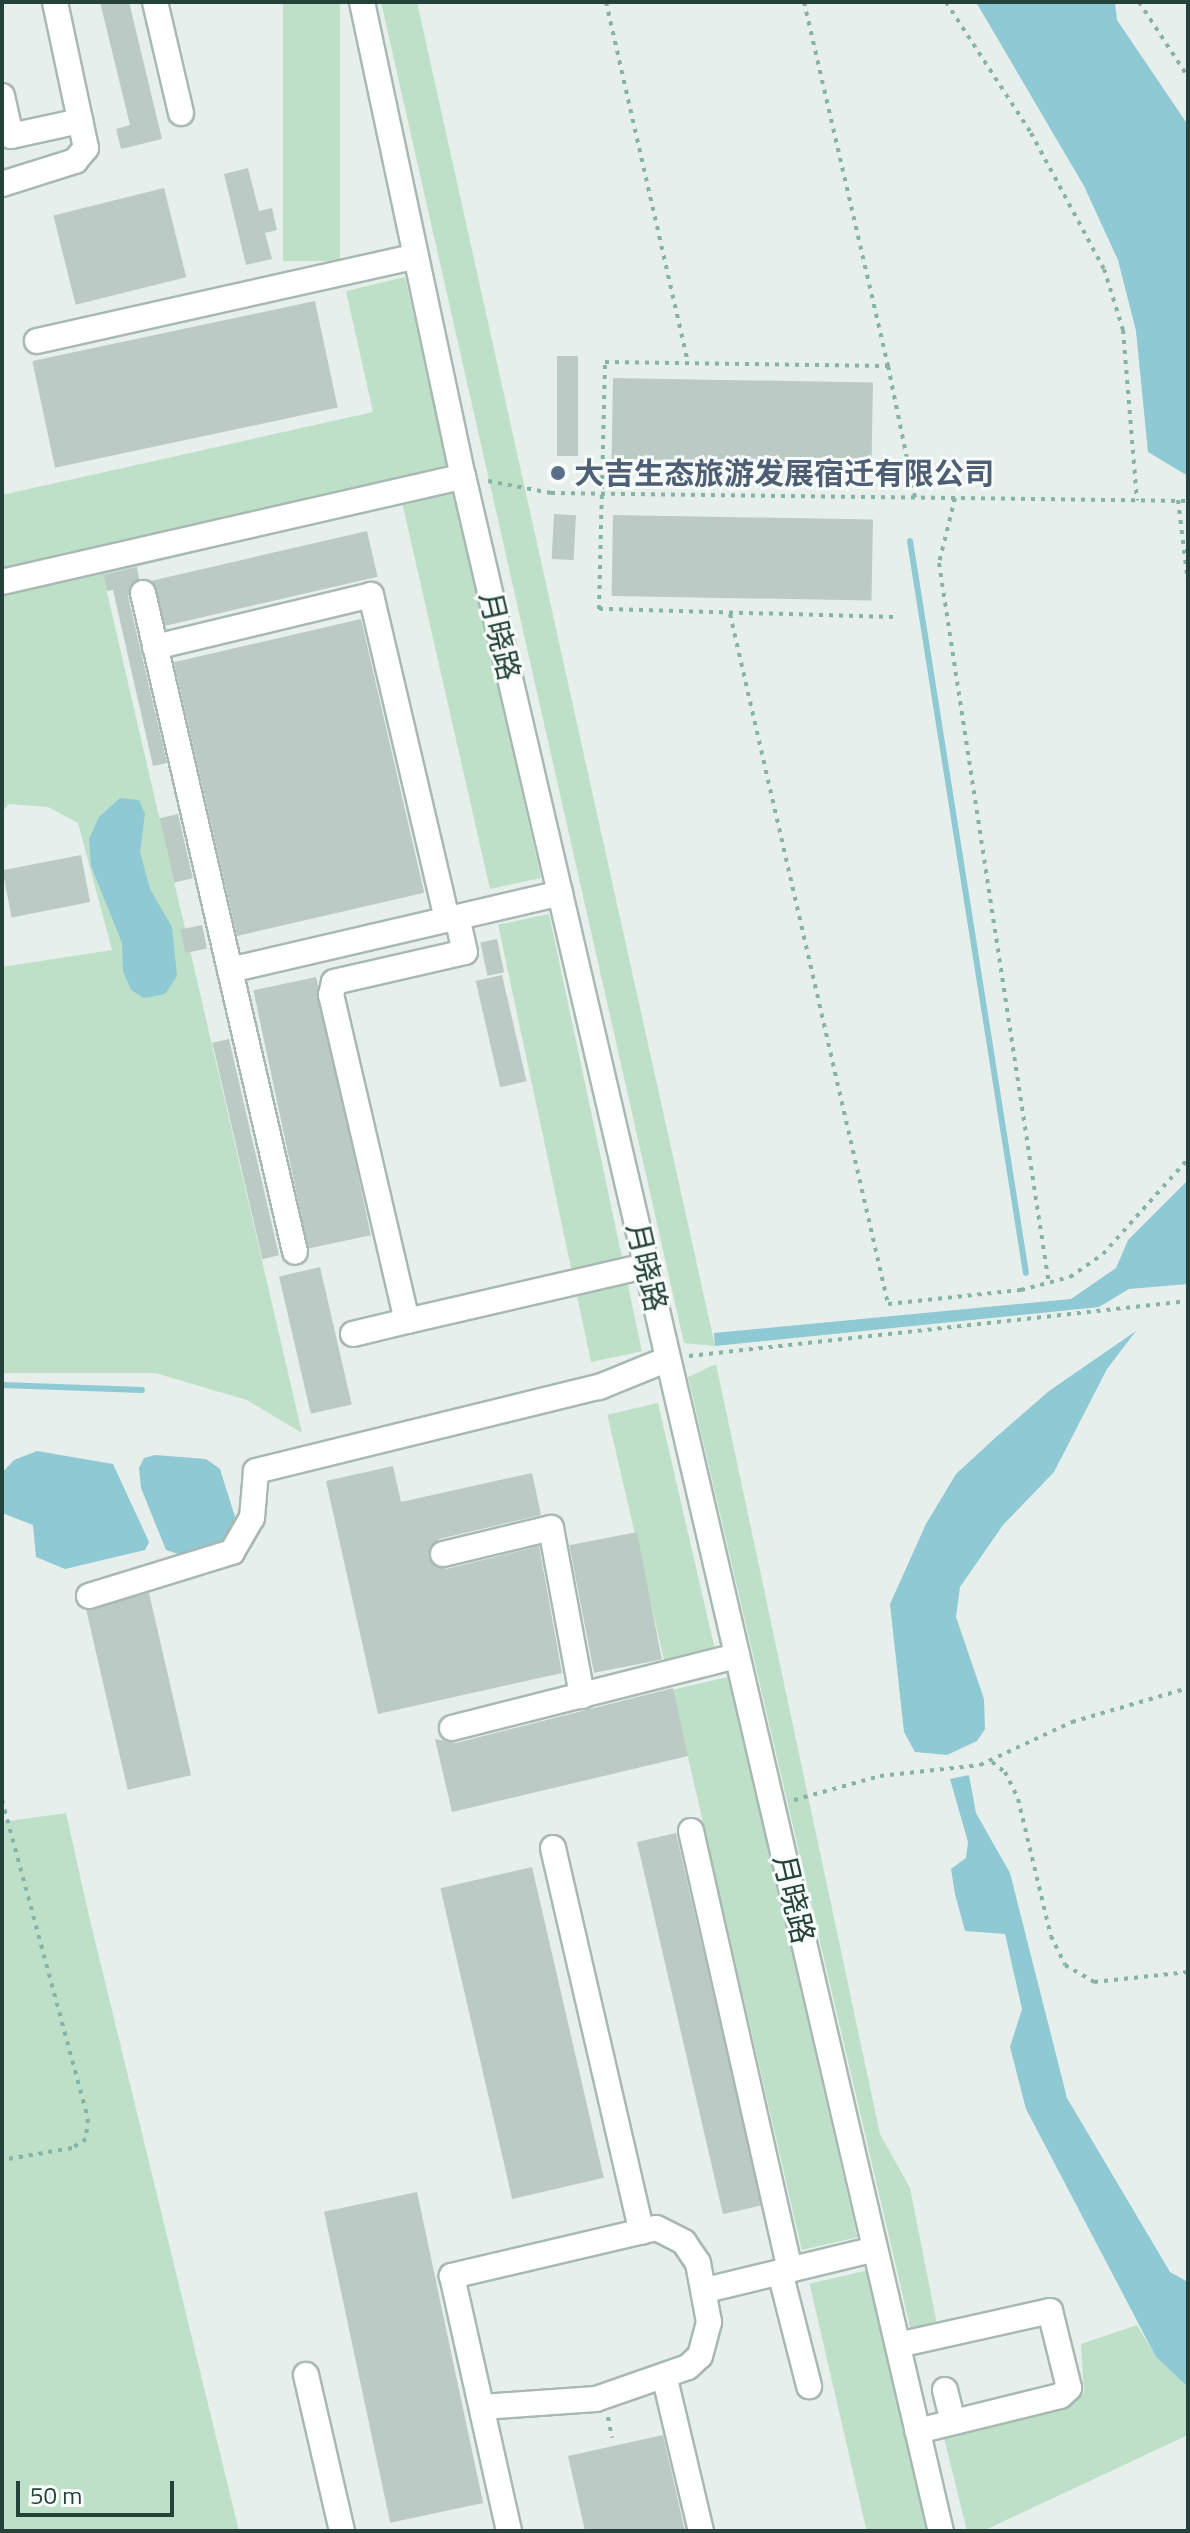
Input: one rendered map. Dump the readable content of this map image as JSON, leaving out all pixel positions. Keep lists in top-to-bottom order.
{
  "streets": {
    "street": ["月晓路"]
  },
  "places": ["大吉生态旅游发展宿迁有限公司"],
  "scale_bar": "50 m"
}
